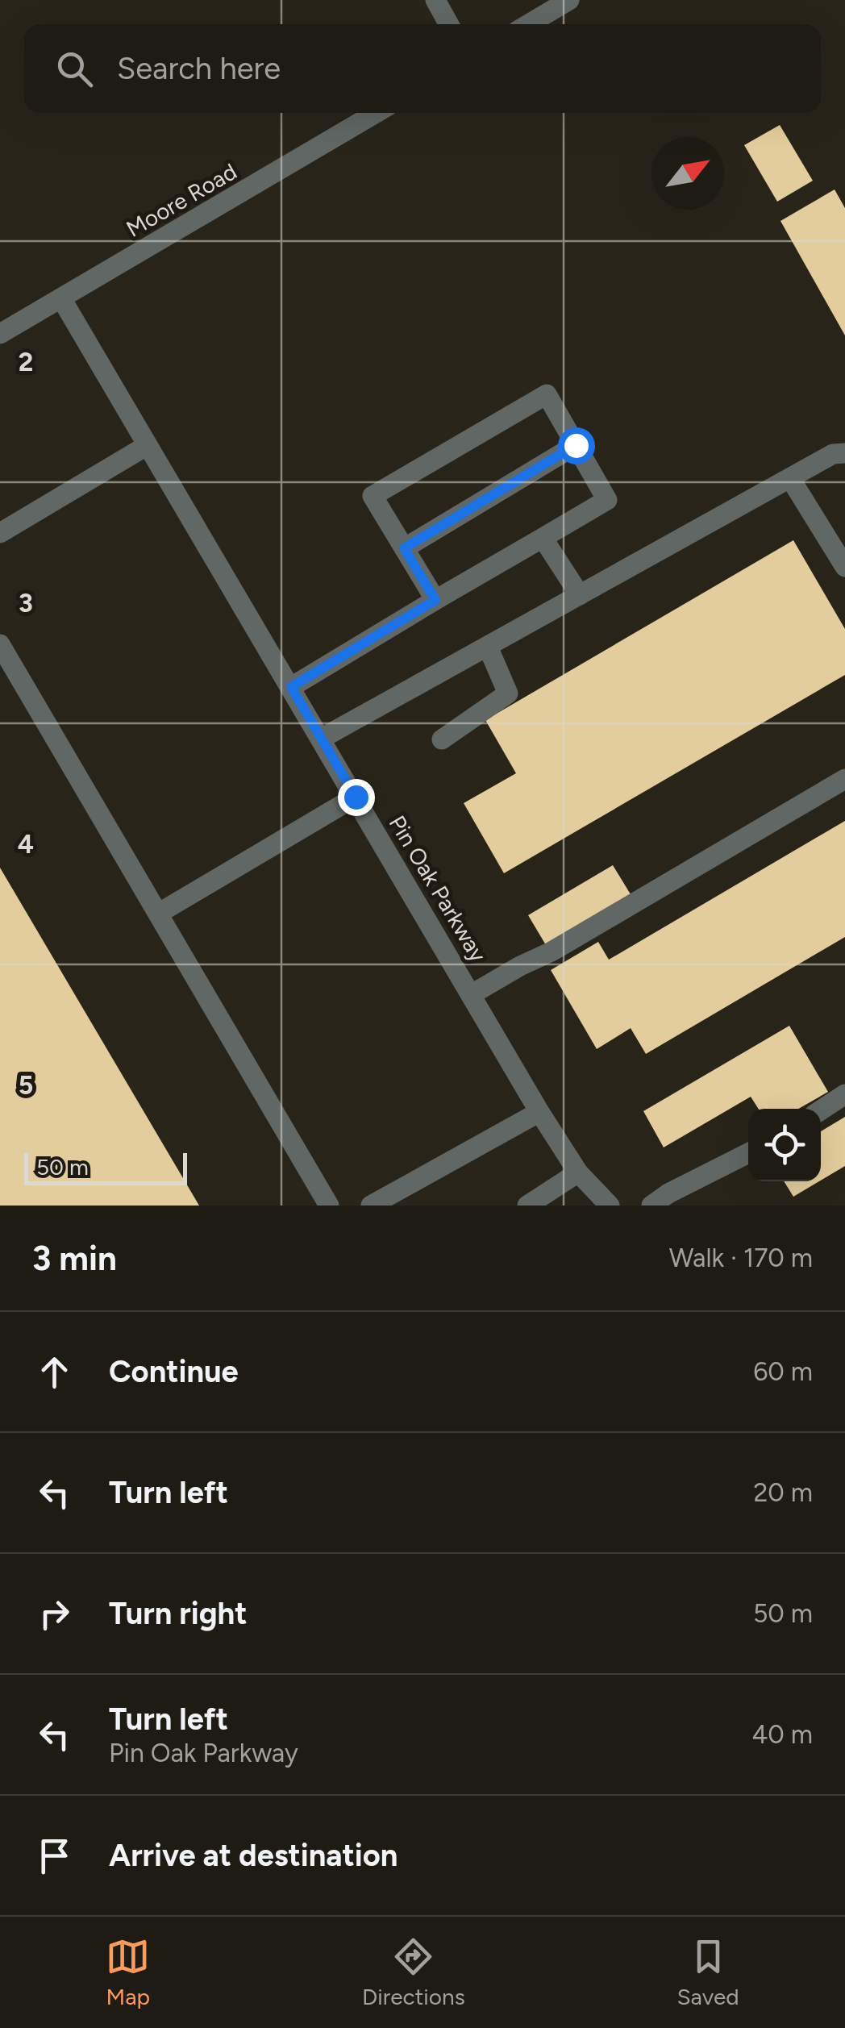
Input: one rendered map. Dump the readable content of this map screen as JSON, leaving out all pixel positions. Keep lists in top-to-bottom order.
{
  "streets": {
    "street": ["Moore Road", "Pin Oak Parkway"]
  },
  "crossings": [
    ["Moore Road", "Pin Oak Parkway"]
  ],
  "scale_bar": "50 m",
  "north": "top right",
  "page": {
    "search": "Search here",
    "scale": "50 m",
    "heading": ["3 min", "Walk · 170 m"],
    "list": [
      ["Continue", "60 m"],
      ["Turn left", "20 m"],
      ["Turn right", "50 m"],
      ["Turn left", "Pin Oak Parkway", "40 m"],
      "Arrive at destination"
    ],
    "nav": ["Map", "Directions", "Saved"]
  },
  "grid": {
    "rows": [
      "2",
      "3",
      "4",
      "5"
    ]
  }
}
